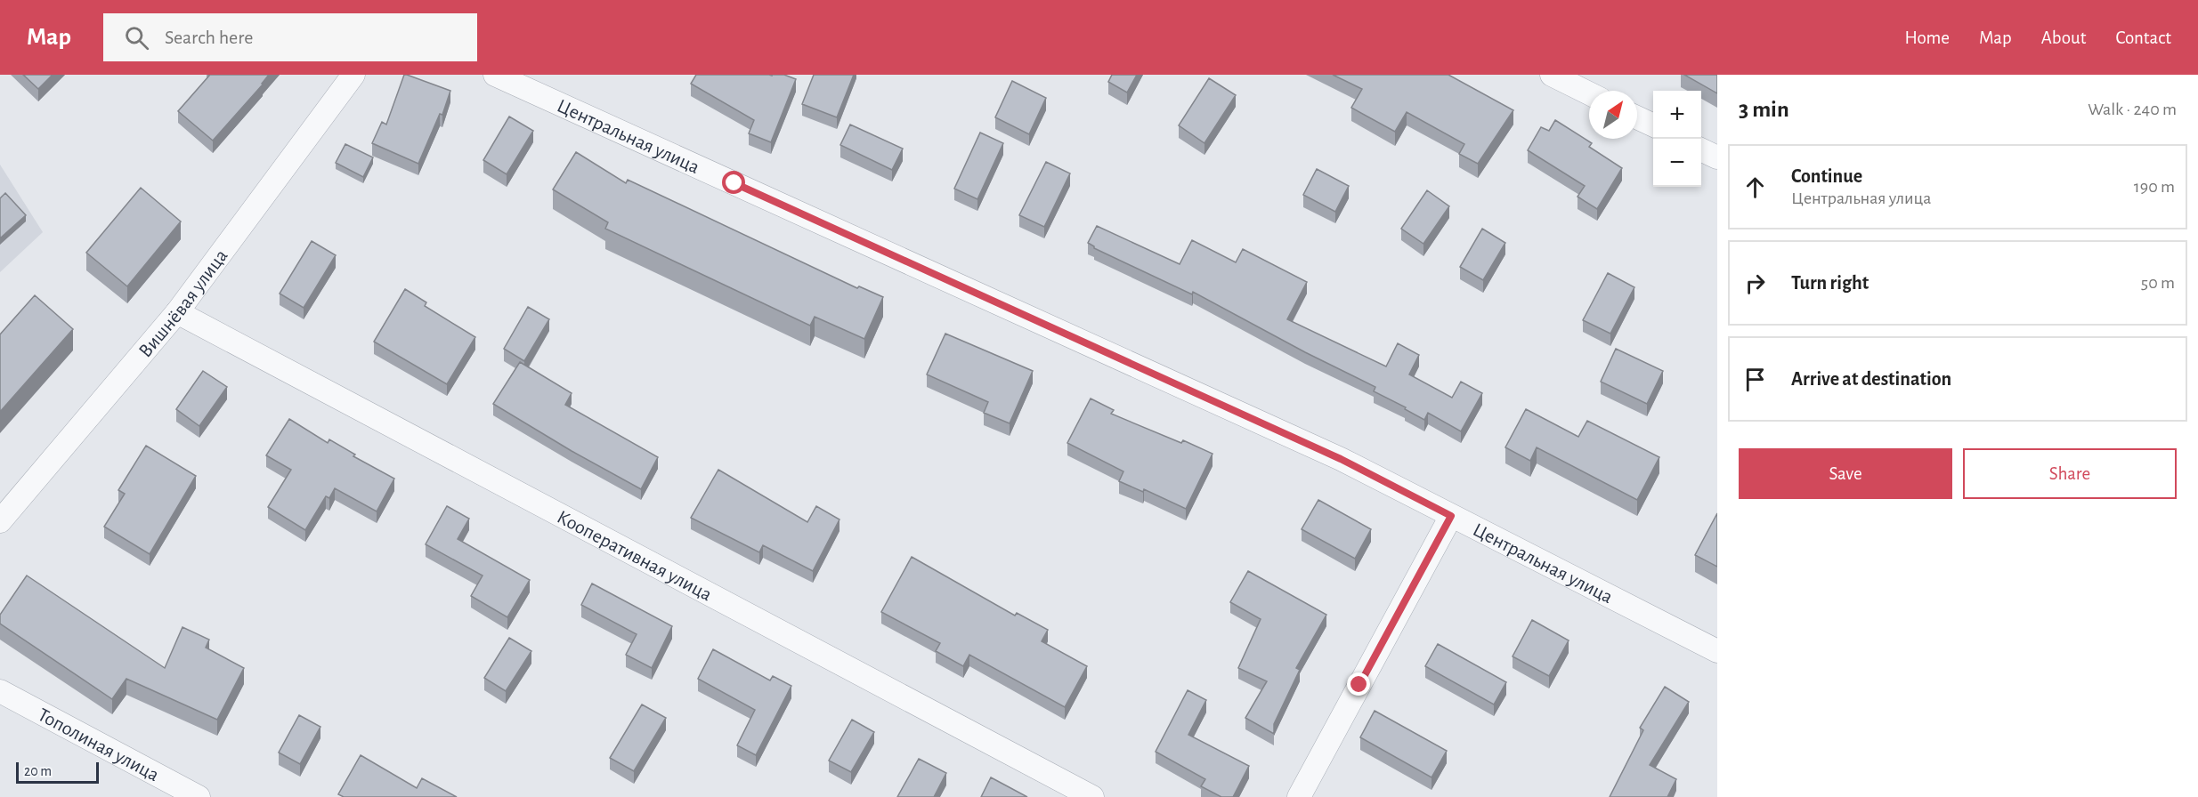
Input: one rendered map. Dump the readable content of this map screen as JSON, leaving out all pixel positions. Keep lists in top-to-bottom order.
{
  "streets": {
    "street": [
      "Центральная улица",
      "Вишнёвая улица",
      "Кооперативная улица",
      "Тополиная улица"
    ]
  },
  "crossings": [
    ["Вишнёвая улица", "Кооперативная улица"]
  ],
  "scale_bar": "20 m",
  "north": "top right",
  "page": {
    "header": "Map",
    "search": "Search here",
    "nav": [
      "Home",
      "Map",
      "About",
      "Contact"
    ],
    "heading": ["3 min", "Walk · 240 m"],
    "map_buttons": ["+", "−"],
    "list": [
      ["Continue", "Центральная улица", "190 m"],
      ["Turn right", "50 m"],
      "Arrive at destination"
    ],
    "buttons": ["Save", "Share"],
    "scale": "20 m"
  }
}
